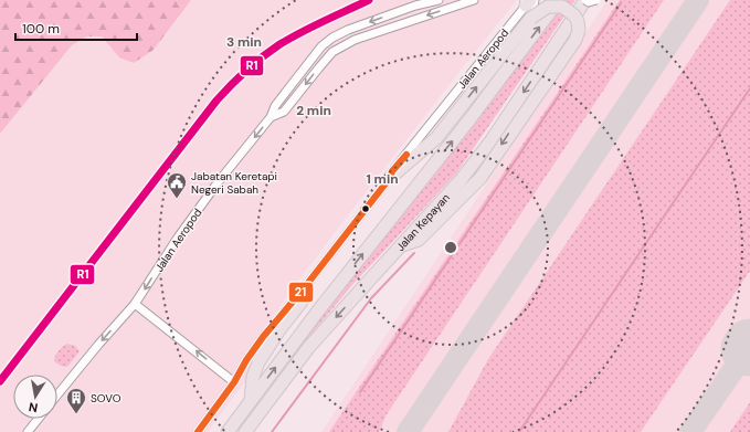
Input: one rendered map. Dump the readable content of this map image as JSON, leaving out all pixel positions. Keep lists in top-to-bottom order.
{
  "streets": {
    "highway": ["Jalan Kepayan"],
    "street": ["Jalan Aeropod"]
  },
  "places": {
    "public building": ["Jabatan Keretapi Negeri Sabah"],
    "building": ["SOVO"]
  },
  "lines": ["transit line R1", "transit line 21"],
  "scale_bar": "100 m",
  "north": "bottom",
  "rings": ["3 min", "2 min", "1 min"]
}
